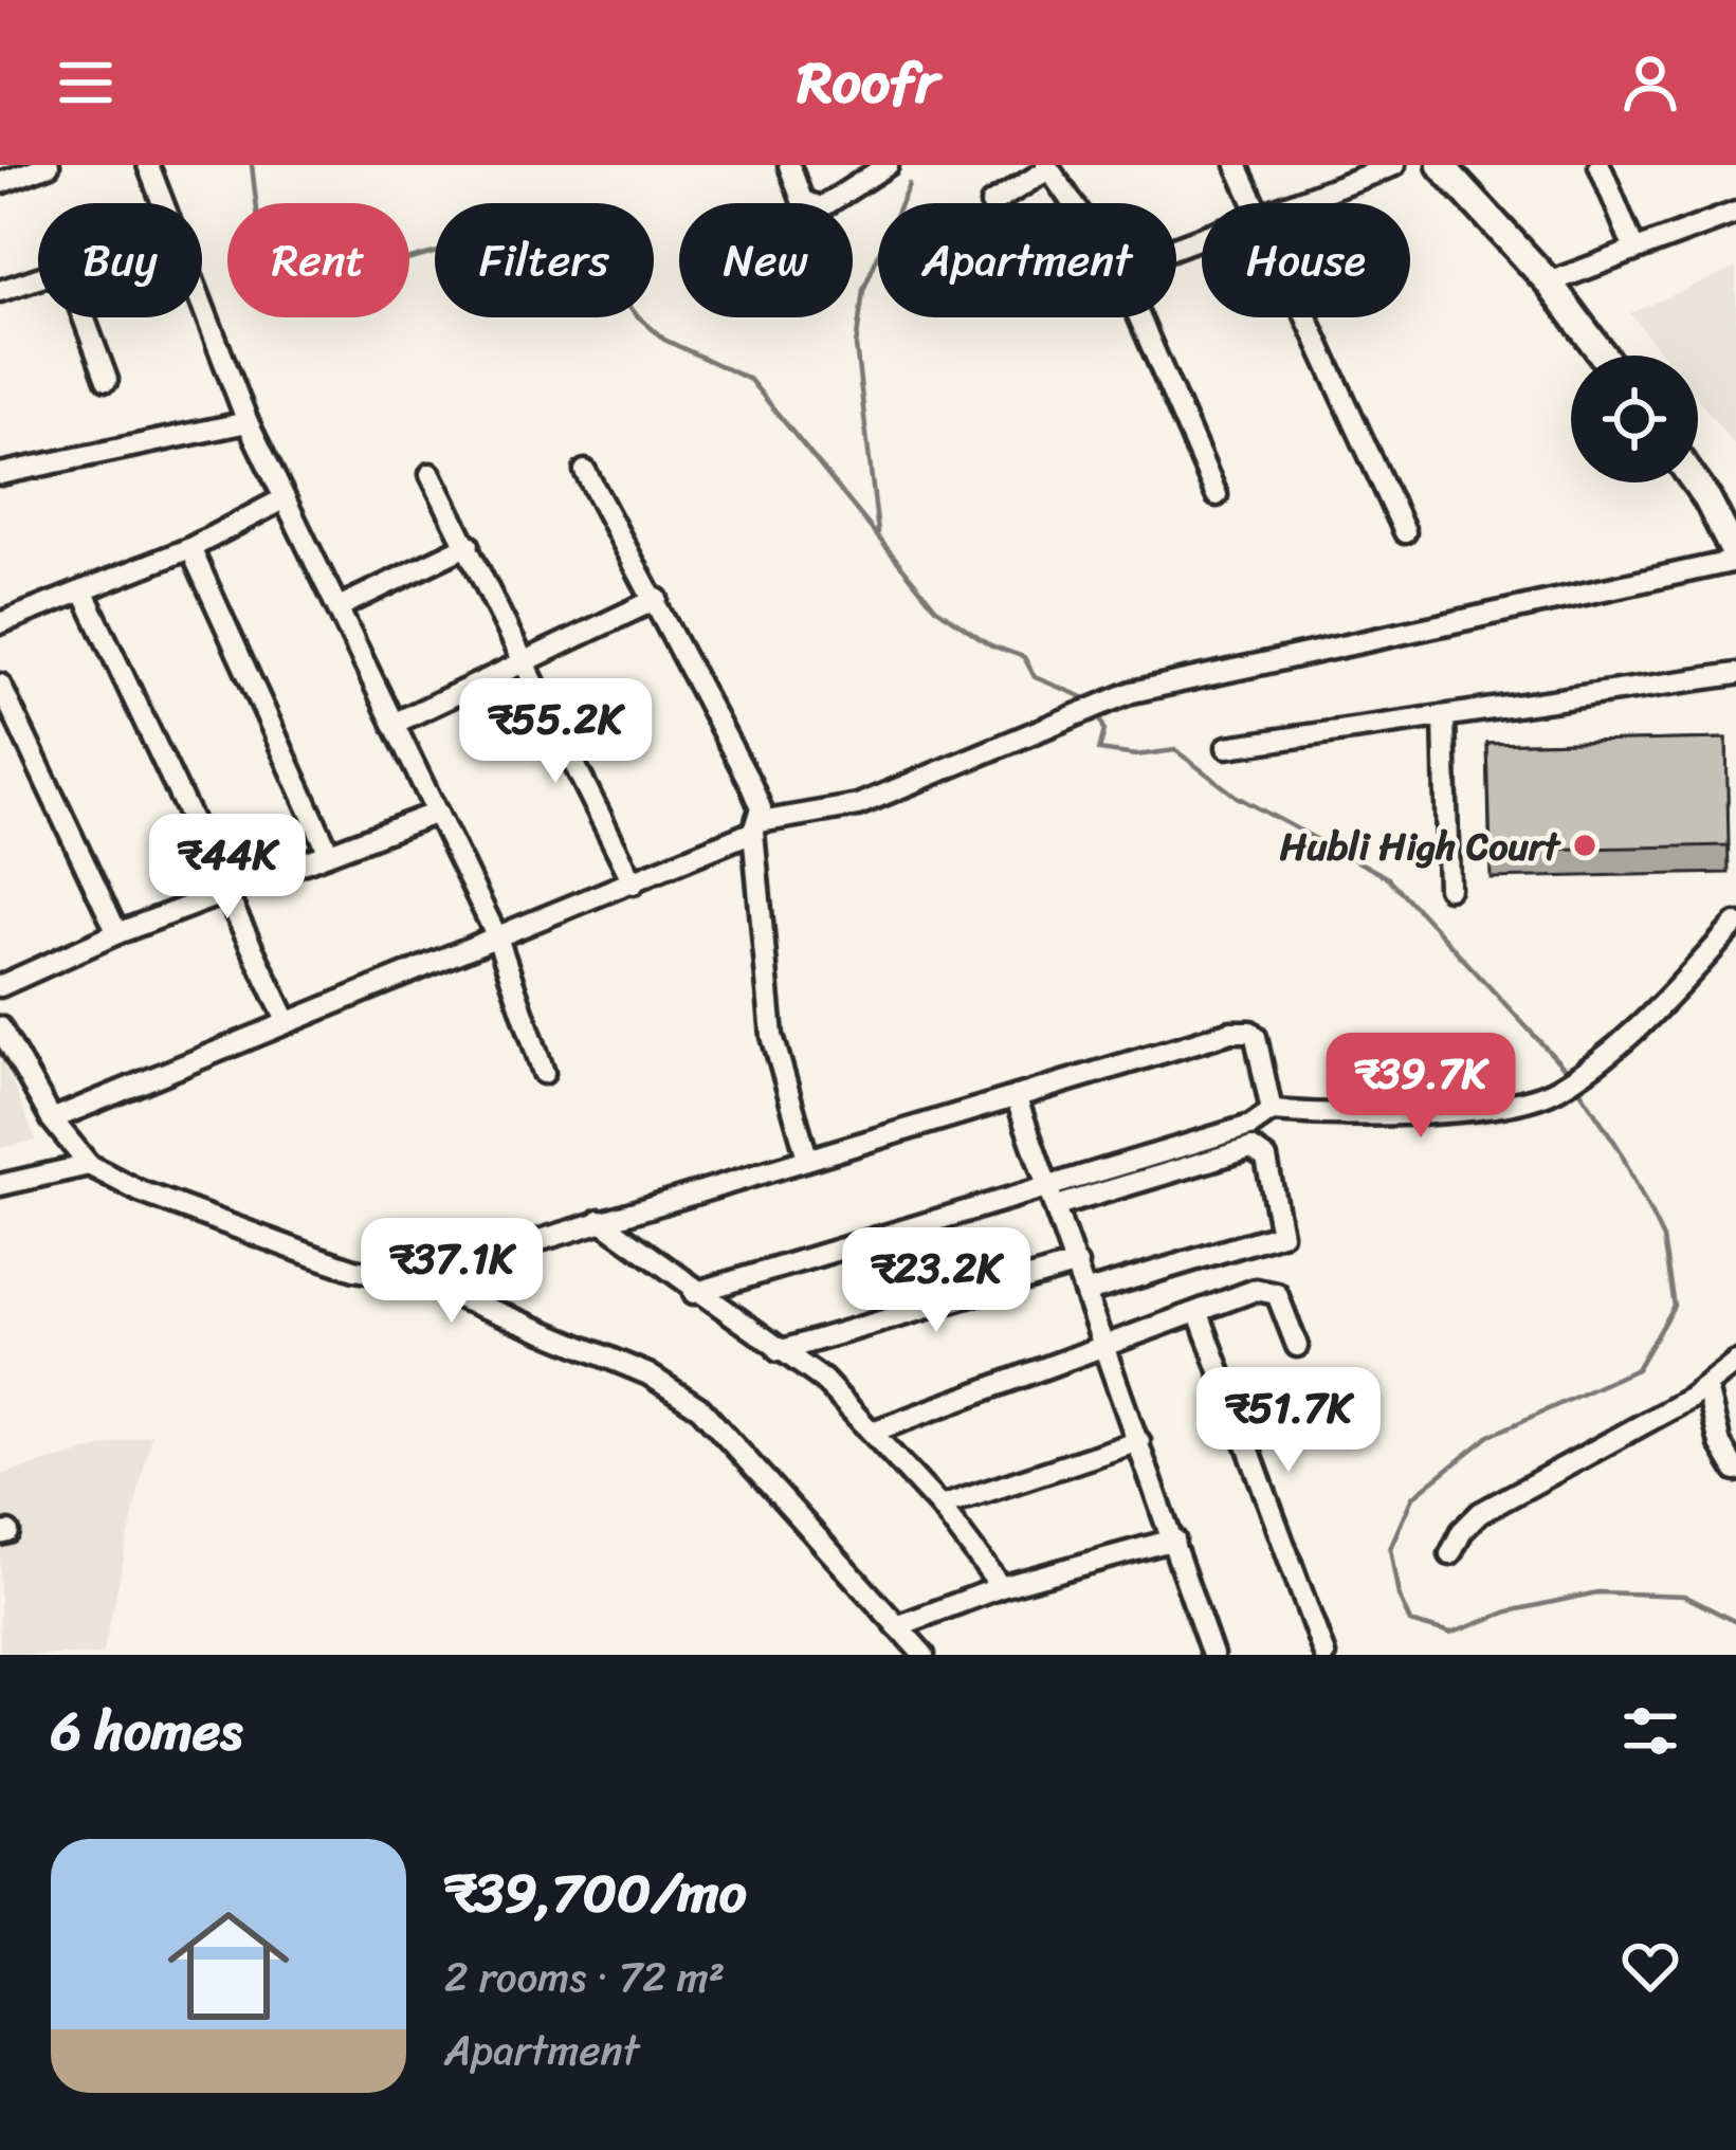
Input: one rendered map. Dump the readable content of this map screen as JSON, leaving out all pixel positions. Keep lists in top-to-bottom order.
{
  "places": ["Hubli High Court"],
  "page": {
    "header": "Roofr",
    "chip": [
      "Buy",
      "Rent",
      "Filters",
      "New",
      "Apartment",
      "House"
    ],
    "price": [
      "₹55.2K",
      "₹44K",
      "₹39.7K",
      "₹37.1K",
      "₹23.2K",
      "₹51.7K"
    ],
    "heading": "6 homes",
    "list": [
      {
        "name": "₹39,700/mo",
        "note": "2 rooms · 72 m² · Apartment"
      }
    ]
  }
}
